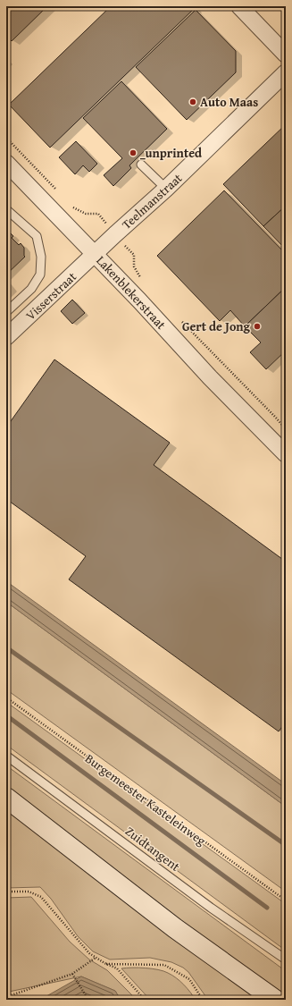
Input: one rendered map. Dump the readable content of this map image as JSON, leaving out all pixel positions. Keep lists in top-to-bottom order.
{
  "streets": {
    "street": ["Teelmanstraat", "Lakenblekerstraat", "Visserstraat"],
    "lane": ["Zuidtangent"],
    "path": ["Burgemeester Kasteleinweg"]
  },
  "crossings": [
    ["Teelmanstraat", "Lakenblekerstraat"],
    ["Teelmanstraat", "Visserstraat"],
    ["Lakenblekerstraat", "Visserstraat"]
  ],
  "places": ["Auto Maas", "_unprinted", "Gert de Jong"]
}
